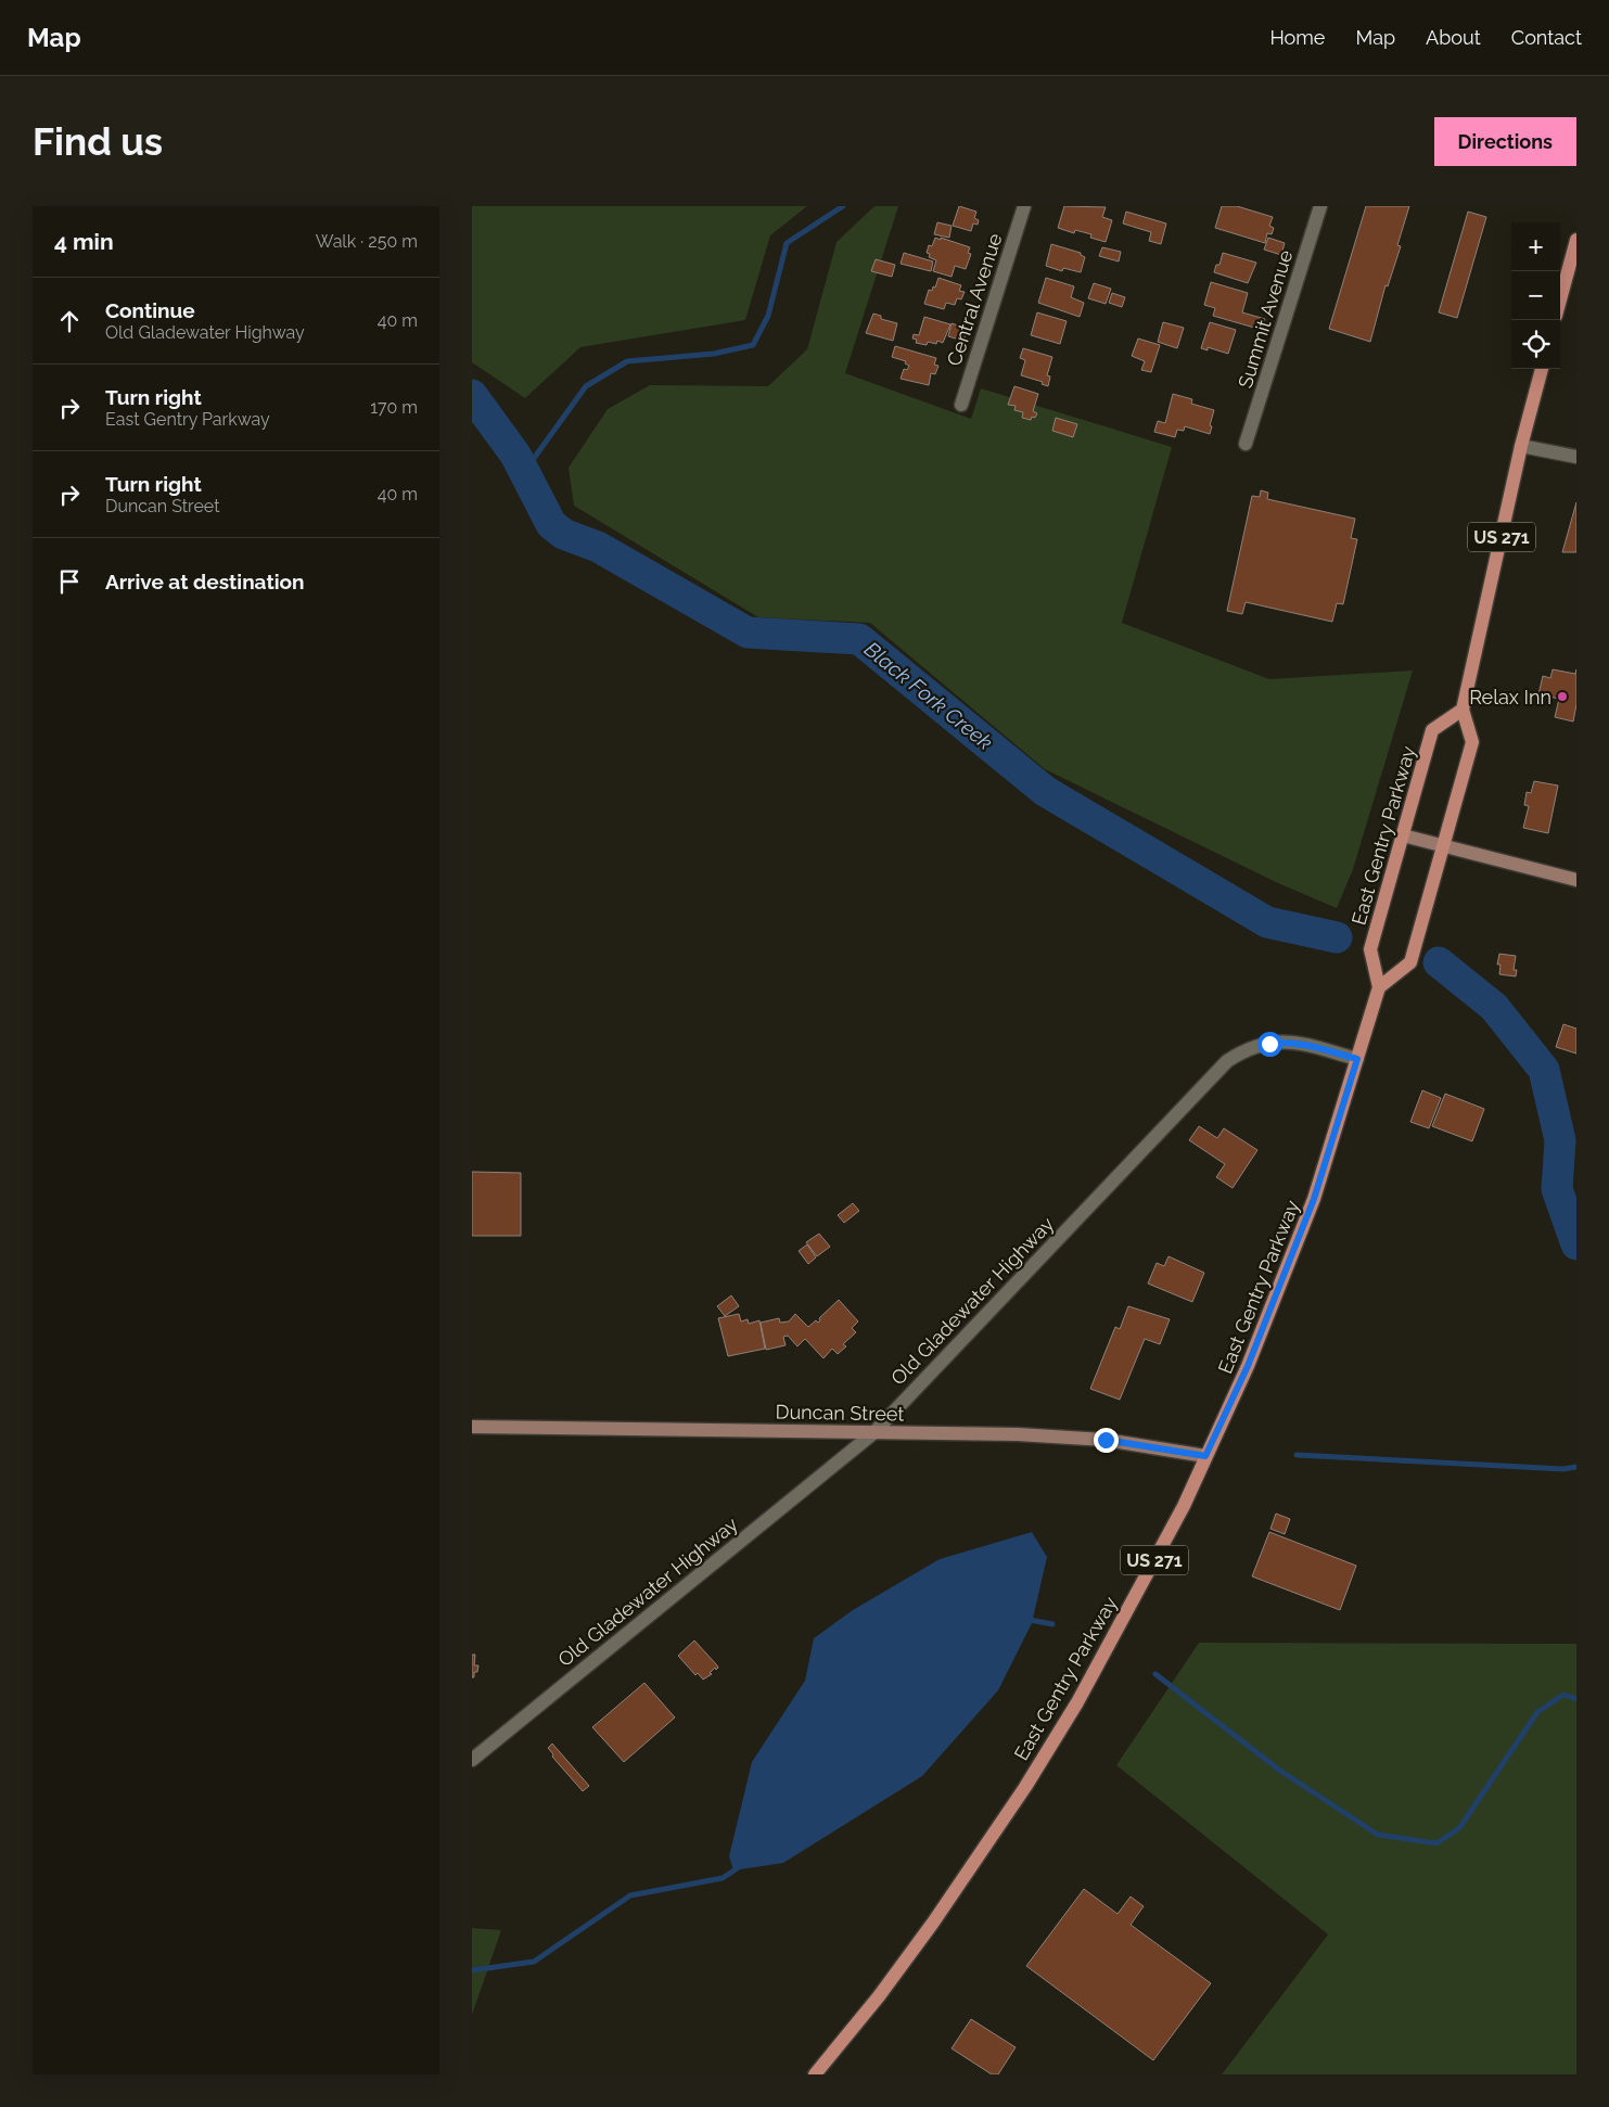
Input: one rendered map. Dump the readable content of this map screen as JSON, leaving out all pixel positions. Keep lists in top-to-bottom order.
{
  "streets": {
    "main road": ["US 271", "East Gentry Parkway"],
    "street": [
      "Central Avenue",
      "Summit Avenue",
      "Old Gladewater Highway",
      "Duncan Street"
    ]
  },
  "crossings": [
    ["US 271", "East Gentry Parkway"],
    ["East Gentry Parkway", "Old Gladewater Highway"],
    ["East Gentry Parkway", "Duncan Street"],
    ["Old Gladewater Highway", "Duncan Street"]
  ],
  "water": ["Black Fork Creek"],
  "places": ["Relax Inn"],
  "page": {
    "header": "Map",
    "nav": [
      "Home",
      "Map",
      "About",
      "Contact"
    ],
    "buttons": "Directions",
    "title": "Find us",
    "heading": ["4 min", "Walk · 250 m"],
    "map_buttons": ["+", "−"],
    "list": [
      ["Continue", "Old Gladewater Highway", "40 m"],
      ["Turn right", "East Gentry Parkway", "170 m"],
      ["Turn right", "Duncan Street", "40 m"],
      "Arrive at destination"
    ]
  }
}
